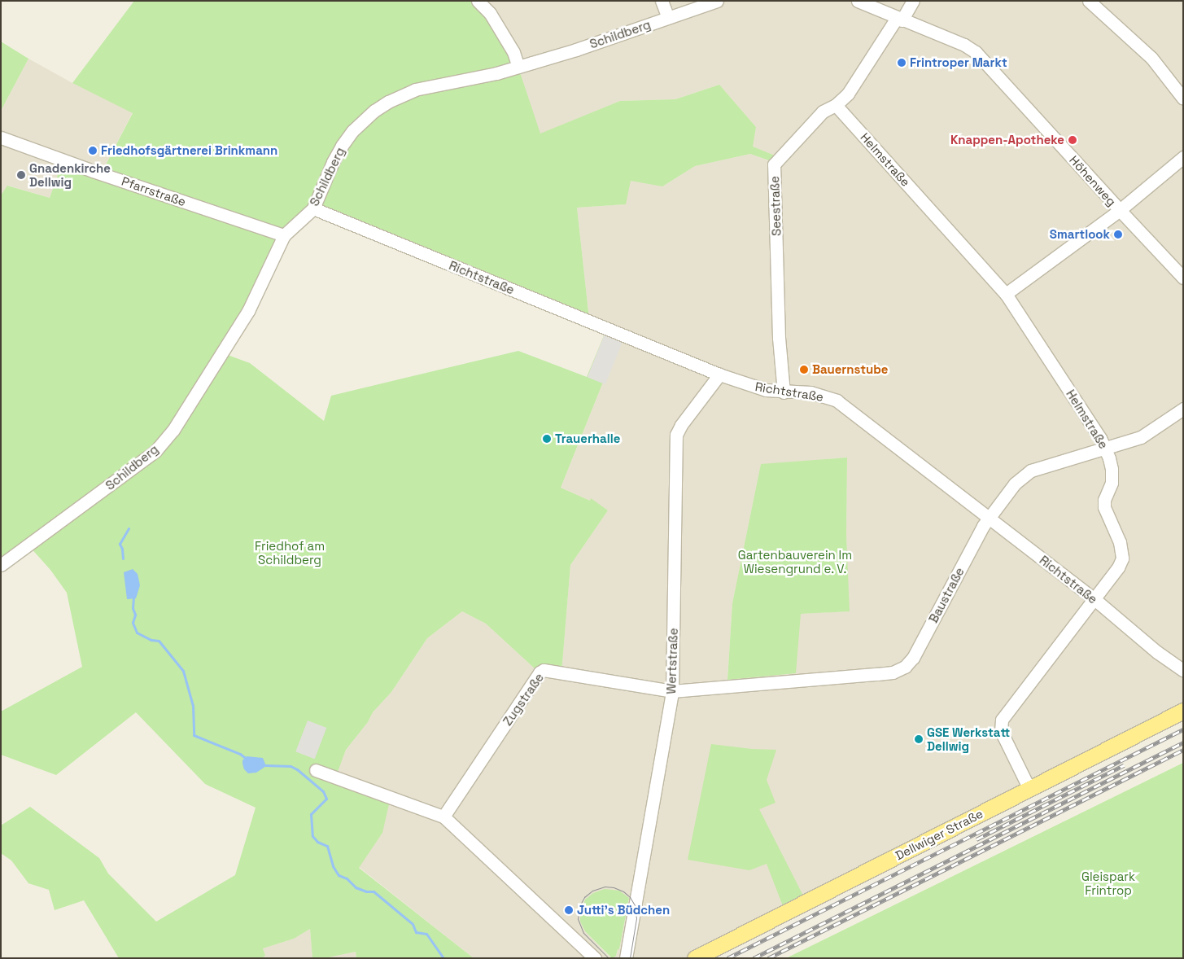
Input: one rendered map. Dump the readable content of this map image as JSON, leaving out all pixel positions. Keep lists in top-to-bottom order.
{
  "streets": {
    "main road": ["Dellwiger Straße"],
    "street": [
      "Schildberg",
      "Helmstraße",
      "Höhenweg",
      "Pfarrstraße",
      "Seestraße",
      "Richtstraße",
      "Baustraße",
      "Wertstraße",
      "Zugstraße"
    ]
  },
  "crossings": [
    ["Schildberg", "Pfarrstraße"],
    ["Schildberg", "Richtstraße"],
    ["Helmstraße", "Seestraße"],
    ["Helmstraße", "Richtstraße"],
    ["Helmstraße", "Baustraße"],
    ["Helmstraße", "Dellwiger Straße"],
    ["Höhenweg", "Seestraße"],
    ["Seestraße", "Richtstraße"],
    ["Richtstraße", "Baustraße"],
    ["Richtstraße", "Wertstraße"],
    ["Baustraße", "Wertstraße"],
    ["Baustraße", "Zugstraße"],
    ["Wertstraße", "Zugstraße"]
  ],
  "parks": ["Friedhof am Schildberg", "Gartenbauverein Im Wiesengrund e. V.", "Gleispark Frintrop"],
  "places": [
    "Frintroper Markt",
    "Knappen-Apotheke",
    "Friedhofsgärtnerei Brinkmann",
    "Gnadenkirche Dellwig",
    "Smartlook",
    "Bauernstube",
    "Trauerhalle",
    "GSE Werkstatt Dellwig",
    "Jutti's Büdchen"
  ]
}
